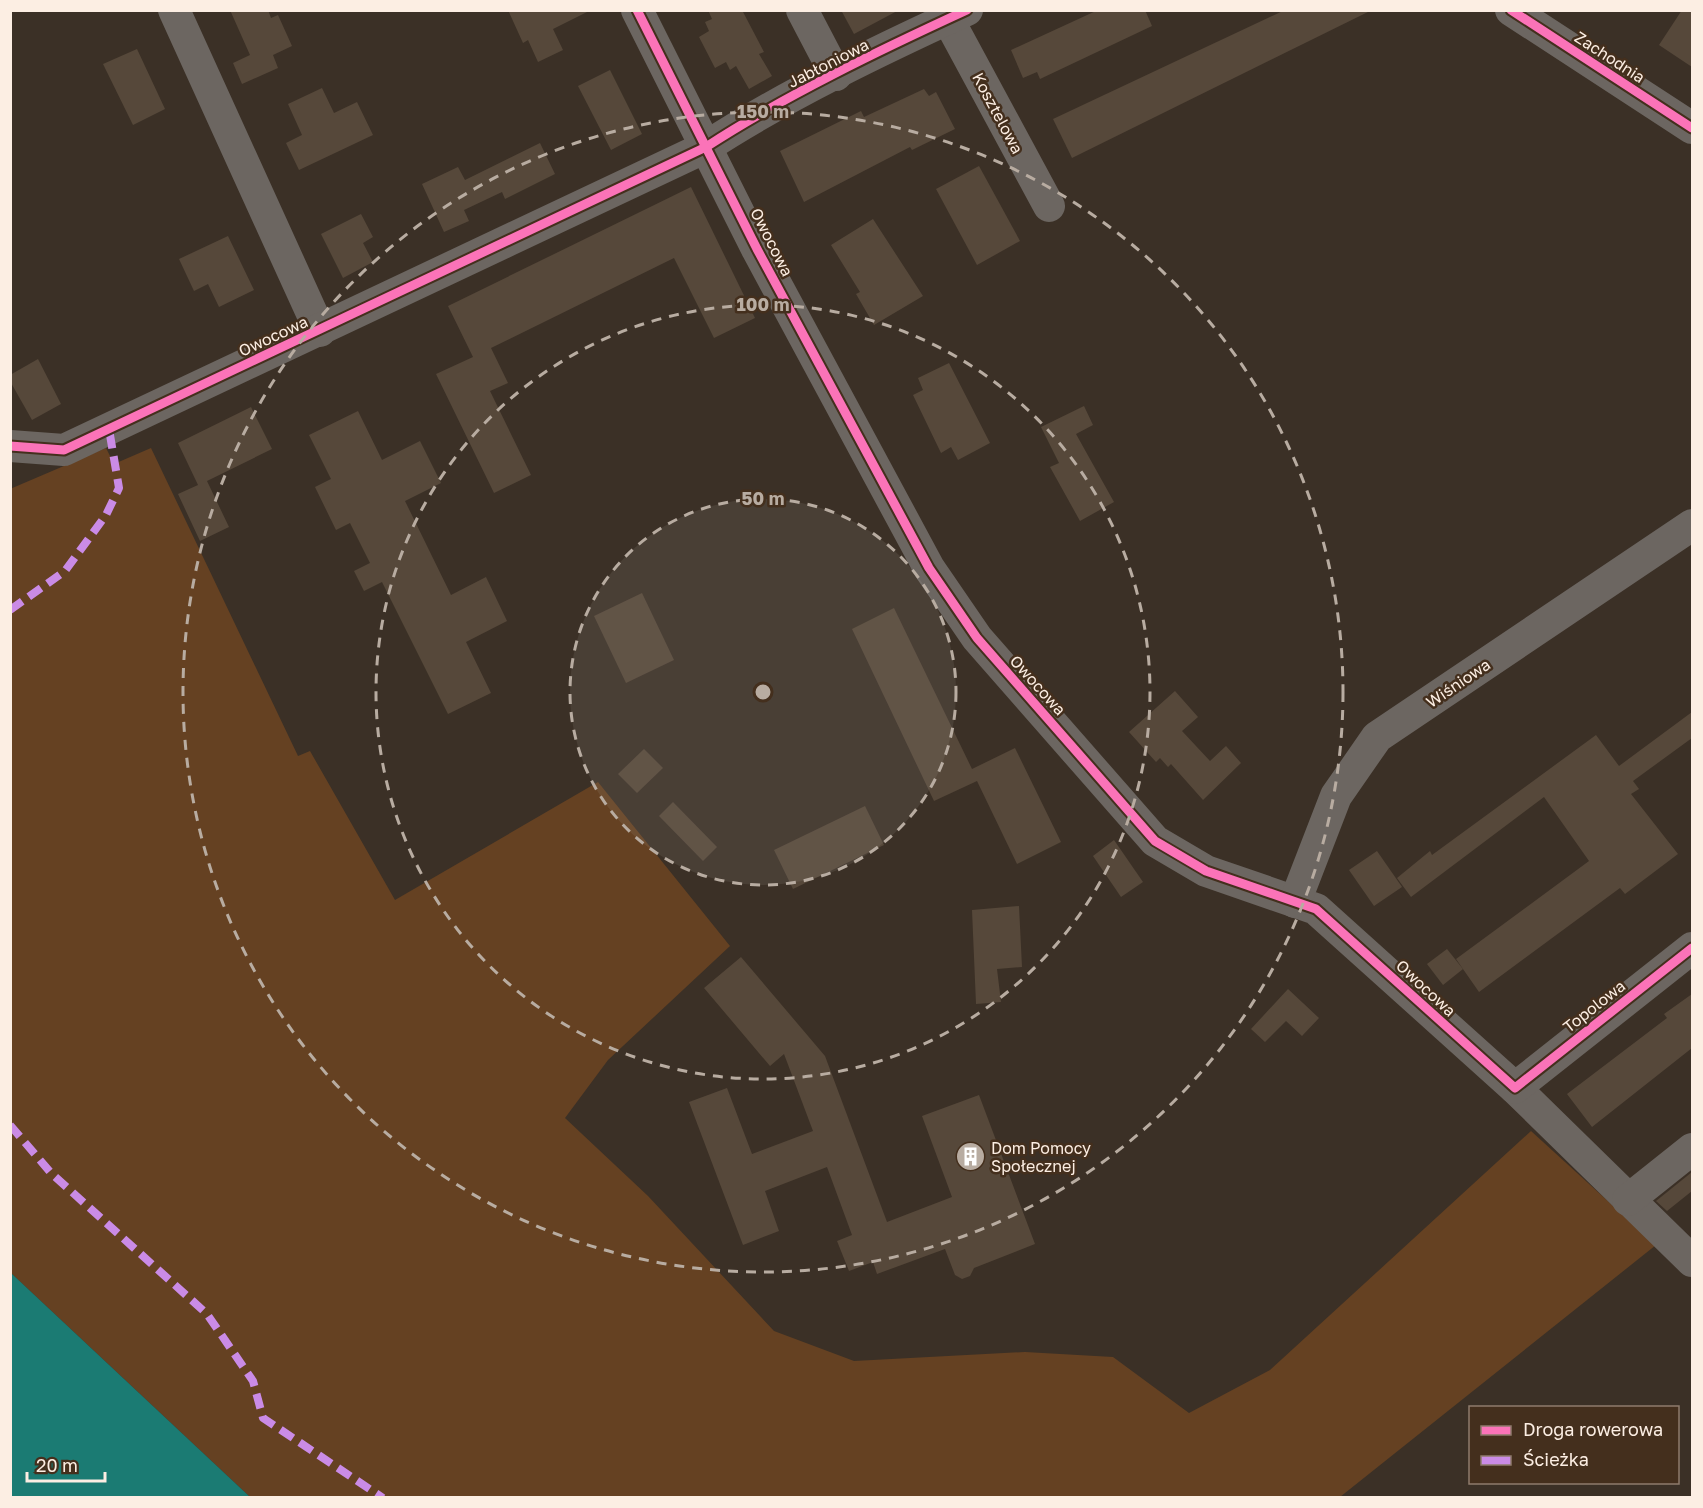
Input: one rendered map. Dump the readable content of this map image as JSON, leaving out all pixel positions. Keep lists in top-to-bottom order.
{
  "streets": {
    "street": [
      "Zachodnia",
      "Jabłoniowa",
      "Kosztelowa",
      "Owocowa",
      "Wiśniowa",
      "Topolowa"
    ]
  },
  "crossings": [
    ["Jabłoniowa", "Kosztelowa"],
    ["Jabłoniowa", "Owocowa"],
    ["Owocowa", "Wiśniowa"],
    ["Owocowa", "Topolowa"]
  ],
  "places": {
    "building": ["Dom Pomocy Społecznej"]
  },
  "legend": ["Droga rowerowa", "Ścieżka"],
  "scale_bar": "20 m",
  "rings": ["150 m", "100 m", "50 m"]
}
